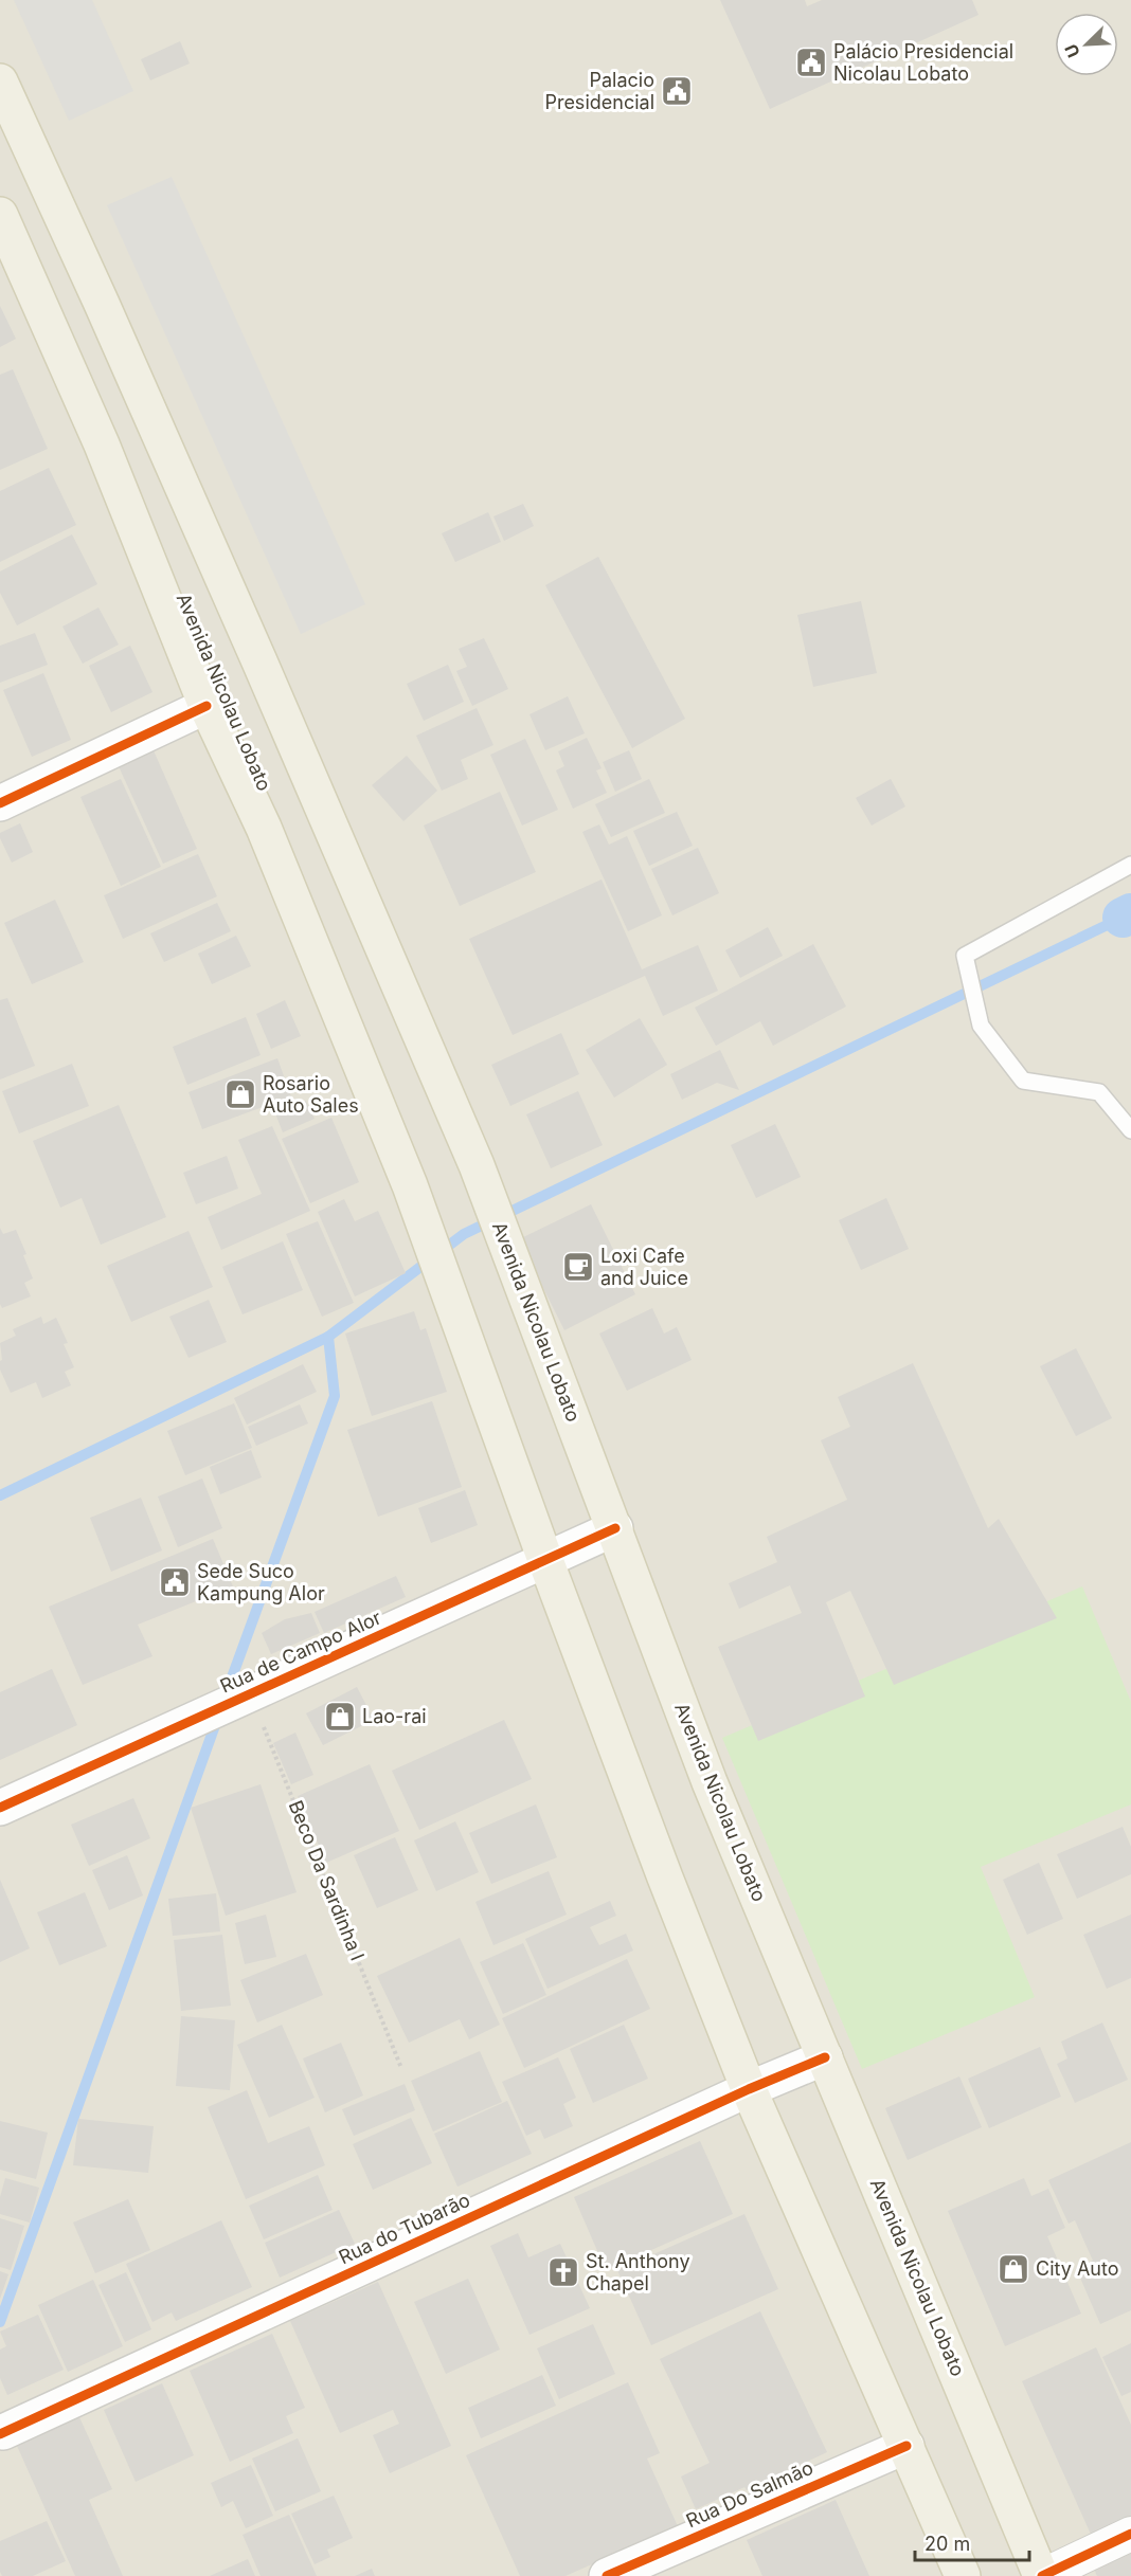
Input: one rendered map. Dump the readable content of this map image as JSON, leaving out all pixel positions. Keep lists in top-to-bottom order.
{
  "streets": {
    "main road": ["Avenida Nicolau Lobato"],
    "street": ["Rua de Campo Alor", "Rua do Tubarão", "Rua Do Salmão"],
    "path": ["Beco Da Sardinha I"]
  },
  "crossings": [
    ["Avenida Nicolau Lobato", "Rua de Campo Alor"],
    ["Avenida Nicolau Lobato", "Rua do Tubarão"],
    ["Avenida Nicolau Lobato", "Rua Do Salmão"],
    ["Rua de Campo Alor", "Beco Da Sardinha I"]
  ],
  "places": {
    "public building": ["Palácio Presidencial Nicolau Lobato", "Palacio Presidencial", "Sede Suco Kampung Alor"],
    "shop": ["Rosario Auto Sales", "Lao-rai", "City Auto"],
    "cafe": ["Loxi Cafe and Juice"],
    "church": ["St. Anthony Chapel"]
  },
  "scale_bar": "20 m",
  "north": "bottom left"
}
